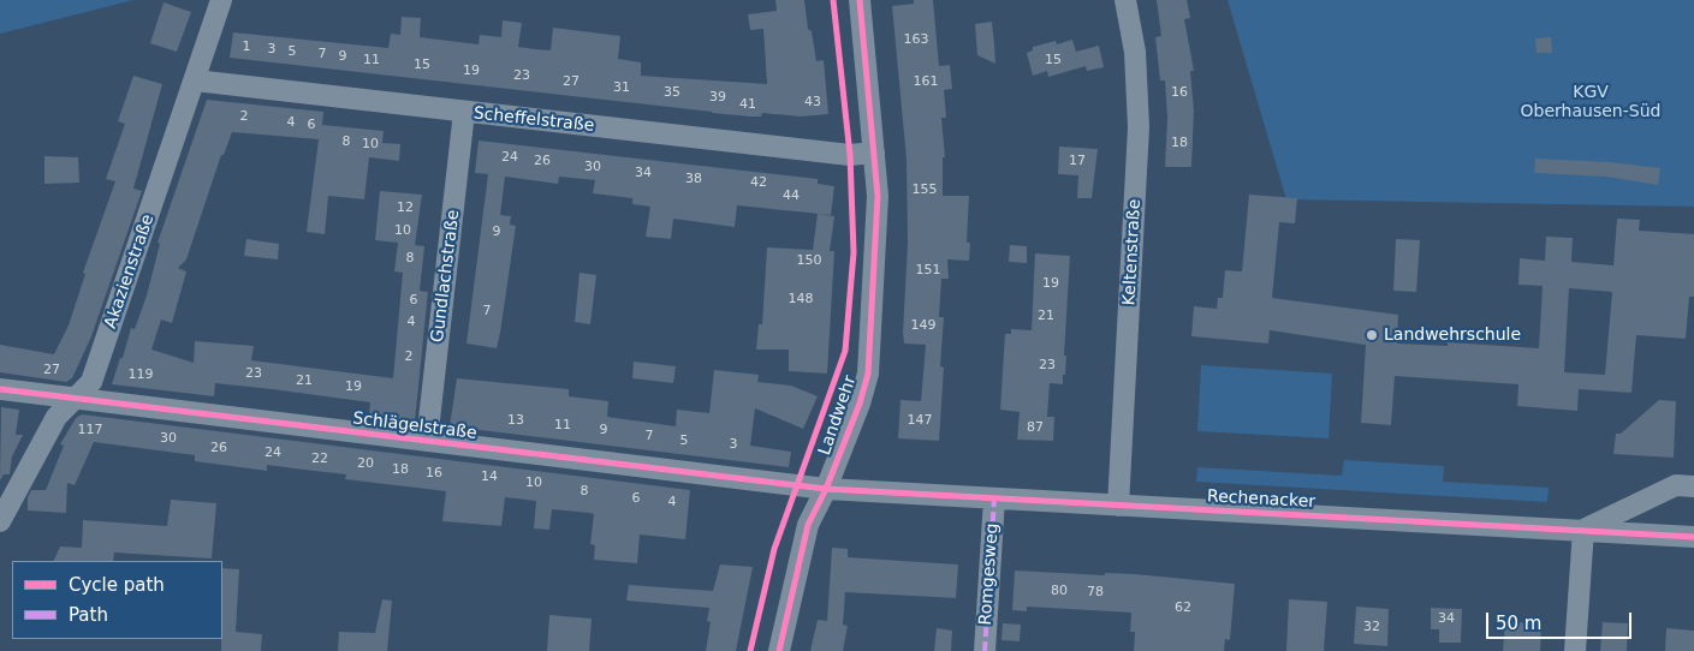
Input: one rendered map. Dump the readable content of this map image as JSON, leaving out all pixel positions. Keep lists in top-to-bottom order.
{
  "streets": {
    "street": [
      "Scheffelstraße",
      "Keltenstraße",
      "Akazienstraße",
      "Gundlachstraße",
      "Landwehr",
      "Schlägelstraße",
      "Rechenacker",
      "Romgesweg"
    ]
  },
  "crossings": [
    ["Scheffelstraße", "Akazienstraße"],
    ["Scheffelstraße", "Gundlachstraße"],
    ["Scheffelstraße", "Landwehr"],
    ["Keltenstraße", "Rechenacker"],
    ["Akazienstraße", "Schlägelstraße"],
    ["Gundlachstraße", "Schlägelstraße"],
    ["Landwehr", "Schlägelstraße"],
    ["Landwehr", "Rechenacker"],
    ["Schlägelstraße", "Rechenacker"],
    ["Rechenacker", "Romgesweg"]
  ],
  "parks": ["KGV Oberhausen-Süd"],
  "places": ["Landwehrschule"],
  "house_numbers": [
    "163",
    "1",
    "3",
    "5",
    "7",
    "9",
    "11",
    "15",
    "15",
    "19",
    "23",
    "27",
    "161",
    "31",
    "35",
    "16",
    "39",
    "43",
    "41",
    "2",
    "4",
    "6",
    "8",
    "18",
    "10",
    "24",
    "26",
    "17",
    "30",
    "34",
    "38",
    "42",
    "155",
    "44",
    "12",
    "10",
    "9",
    "8",
    "150",
    "151",
    "19",
    "148",
    "6",
    "7",
    "21",
    "4",
    "149",
    "2",
    "23",
    "27",
    "23",
    "119",
    "21",
    "19",
    "13",
    "147",
    "11",
    "87",
    "117",
    "9",
    "7",
    "30",
    "5",
    "3",
    "26",
    "24",
    "22",
    "20",
    "18",
    "16",
    "14",
    "10",
    "8",
    "6",
    "4",
    "80",
    "78",
    "62",
    "34",
    "32"
  ],
  "legend": ["Cycle path", "Path"],
  "scale_bar": "50 m"
}
